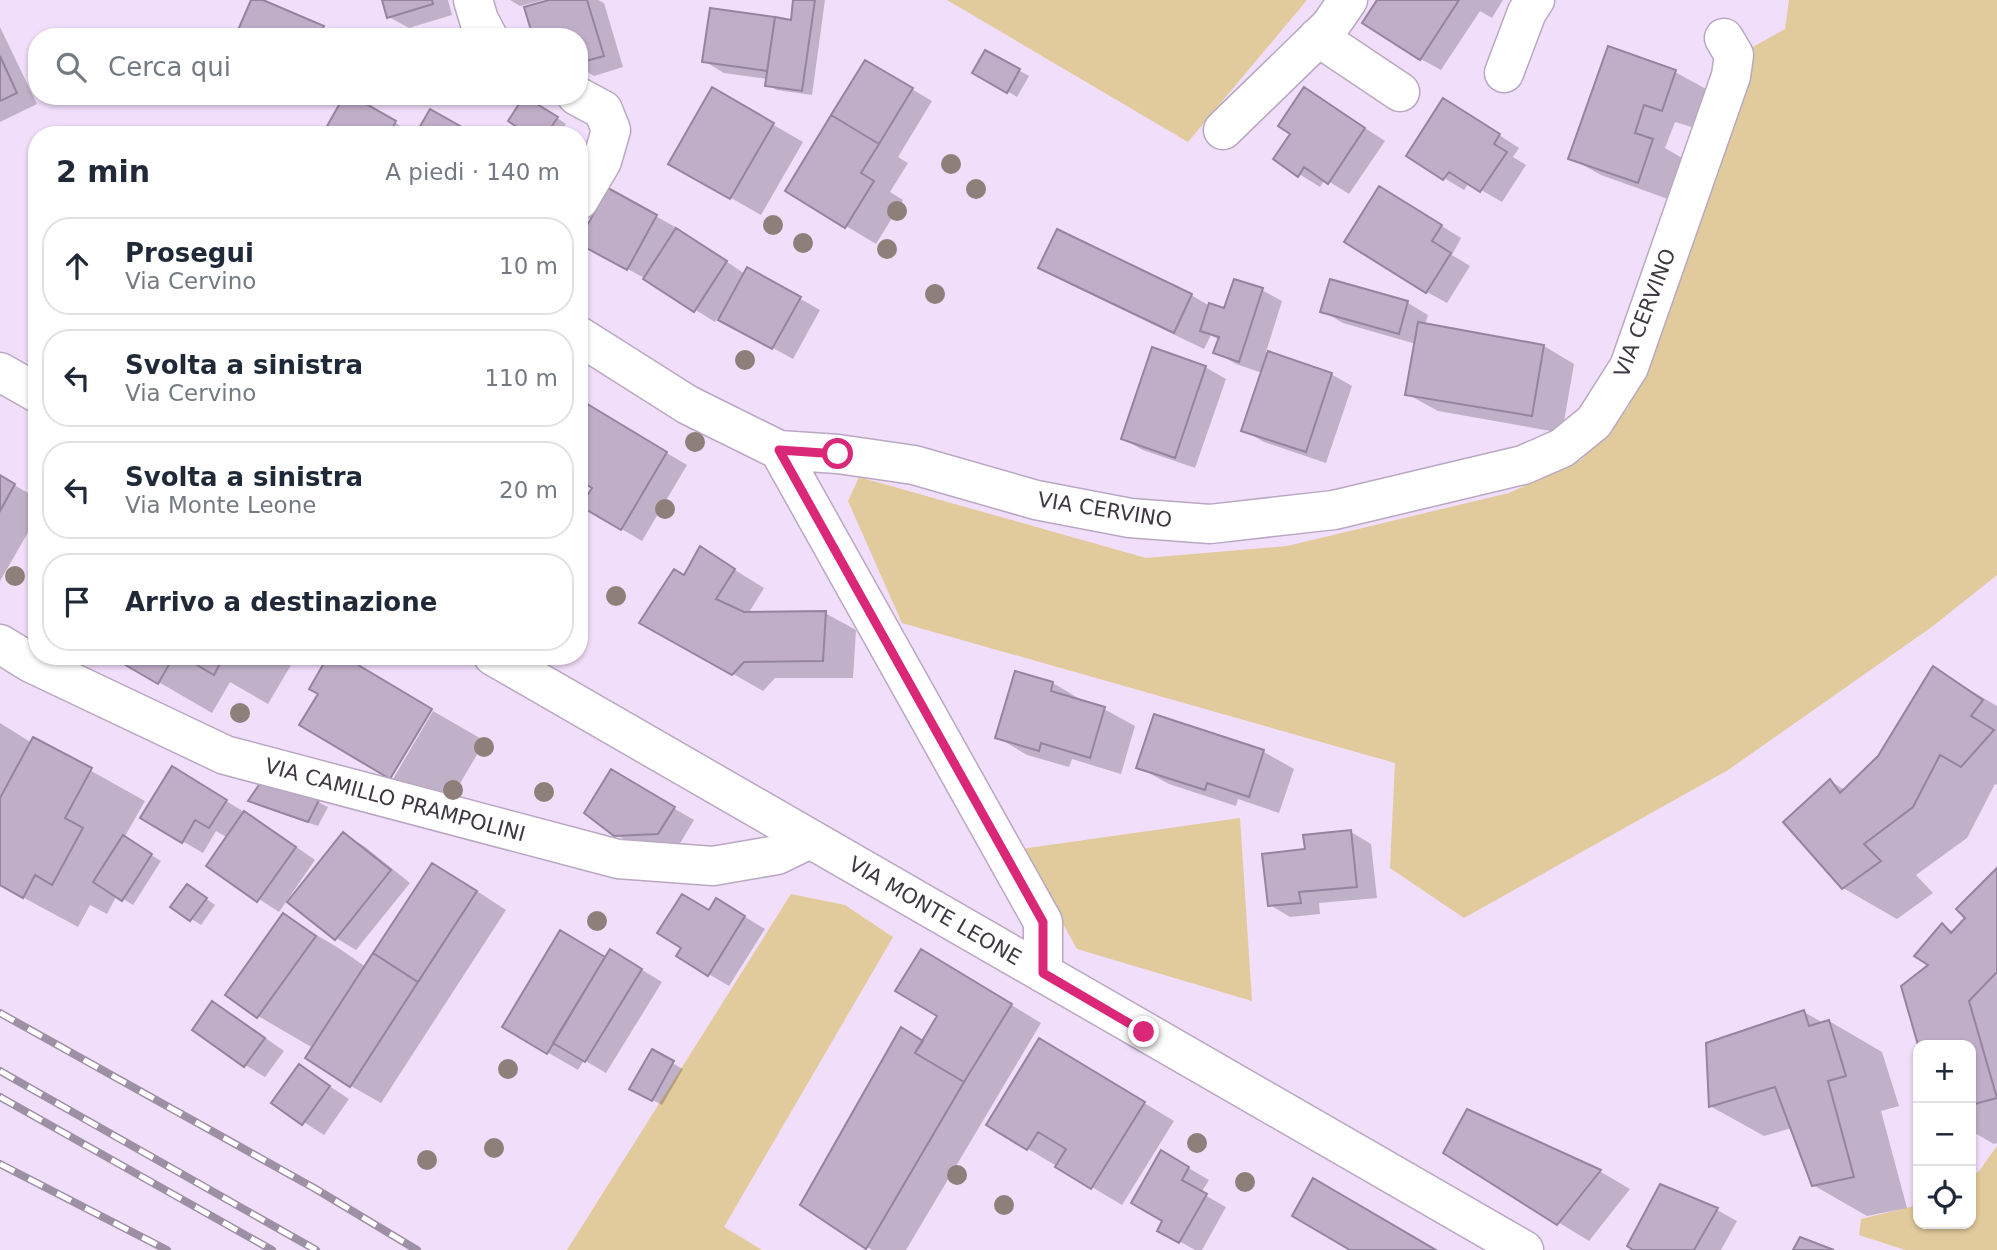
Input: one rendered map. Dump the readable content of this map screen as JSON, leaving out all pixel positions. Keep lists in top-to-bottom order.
{
  "streets": {
    "street": ["VIA CERVINO", "VIA CAMILLO PRAMPOLINI", "VIA MONTE LEONE"]
  },
  "crossings": [
    ["VIA CAMILLO PRAMPOLINI", "VIA MONTE LEONE"]
  ],
  "page": {
    "search": "Cerca qui",
    "heading": ["2 min", "A piedi · 140 m"],
    "list": [
      ["Prosegui", "Via Cervino", "10 m"],
      ["Svolta a sinistra", "Via Cervino", "110 m"],
      ["Svolta a sinistra", "Via Monte Leone", "20 m"],
      "Arrivo a destinazione"
    ],
    "map_buttons": ["+", "−"]
  }
}
